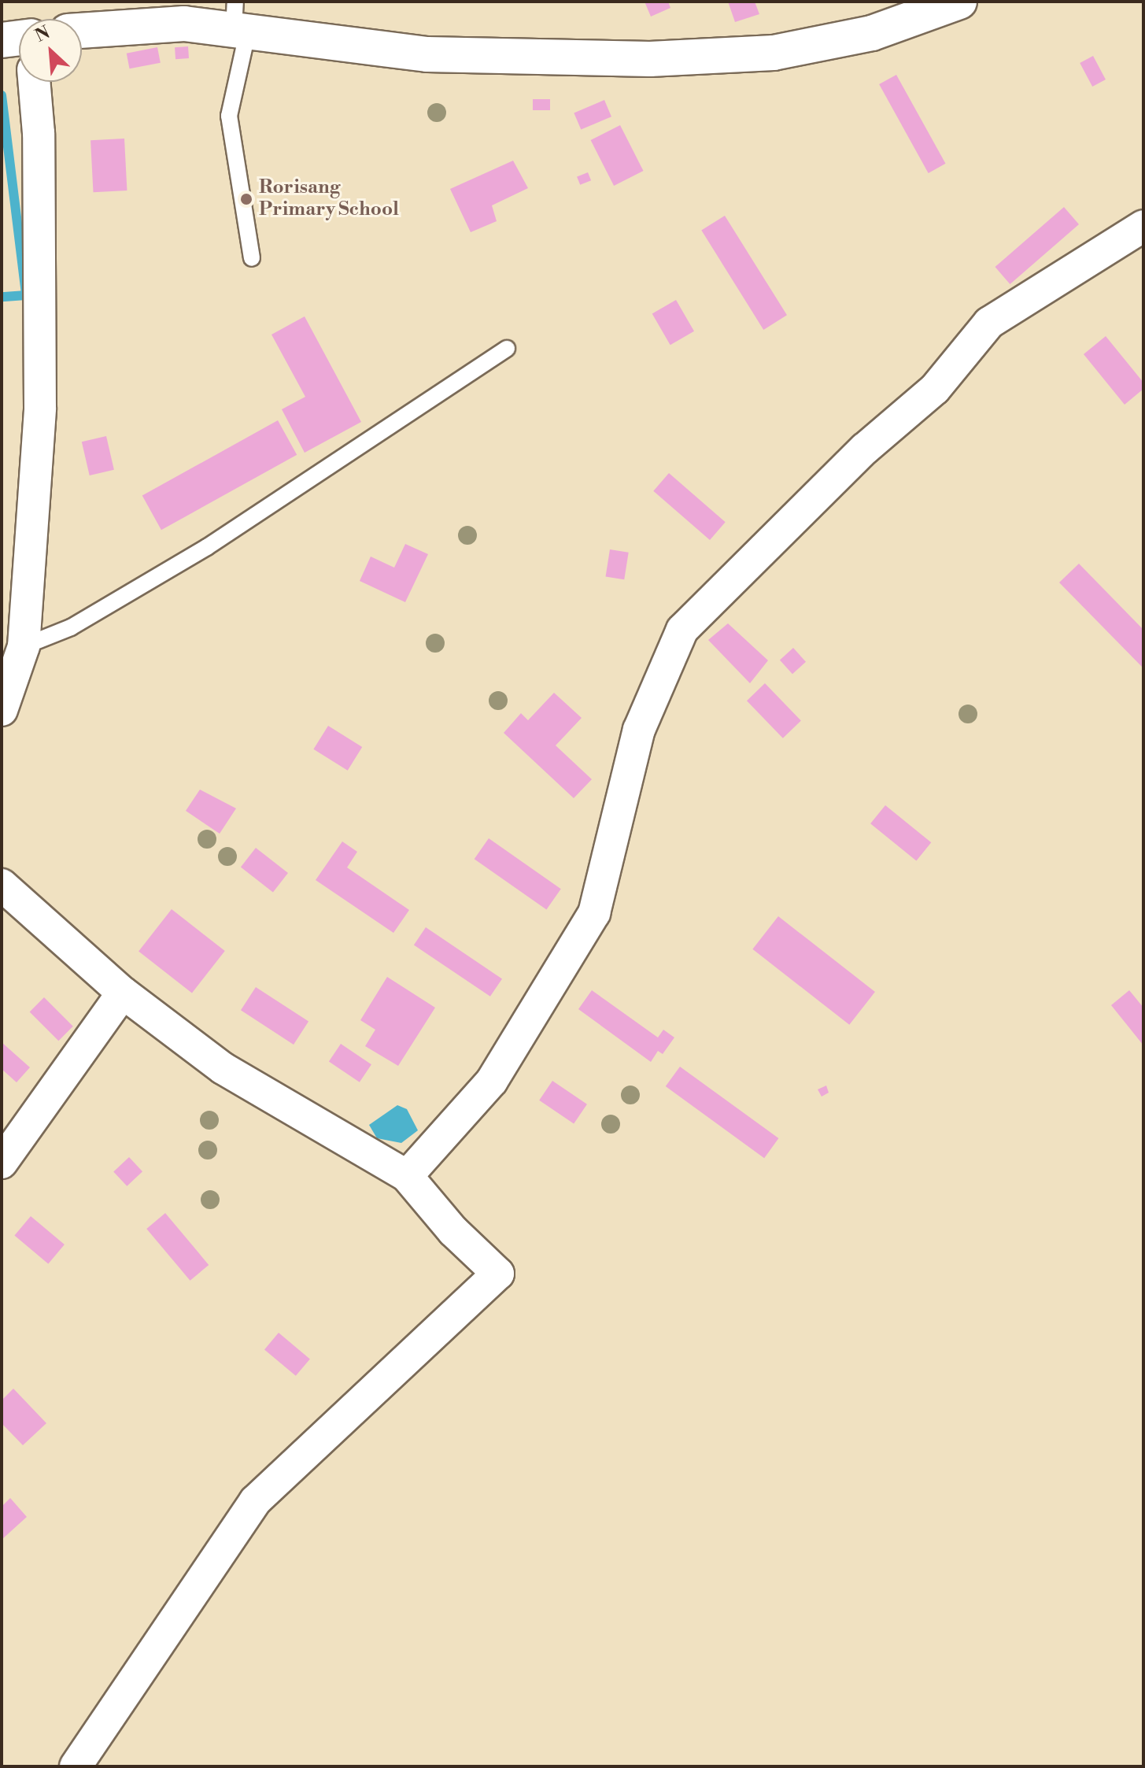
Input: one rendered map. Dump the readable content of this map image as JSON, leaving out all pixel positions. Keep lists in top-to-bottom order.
{
  "places": ["Rorisang Primary School"],
  "north": "top left"
}
